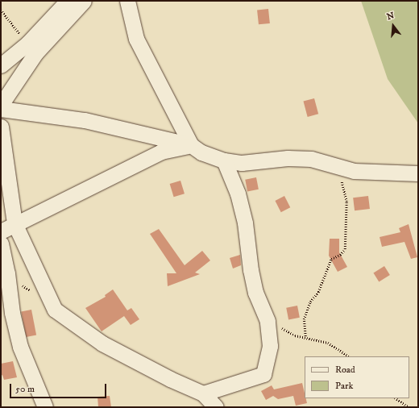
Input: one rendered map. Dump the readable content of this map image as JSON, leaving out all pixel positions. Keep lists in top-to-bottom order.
{
  "legend": ["Road", "Park"],
  "scale_bar": "50 m",
  "north": "top"
}
